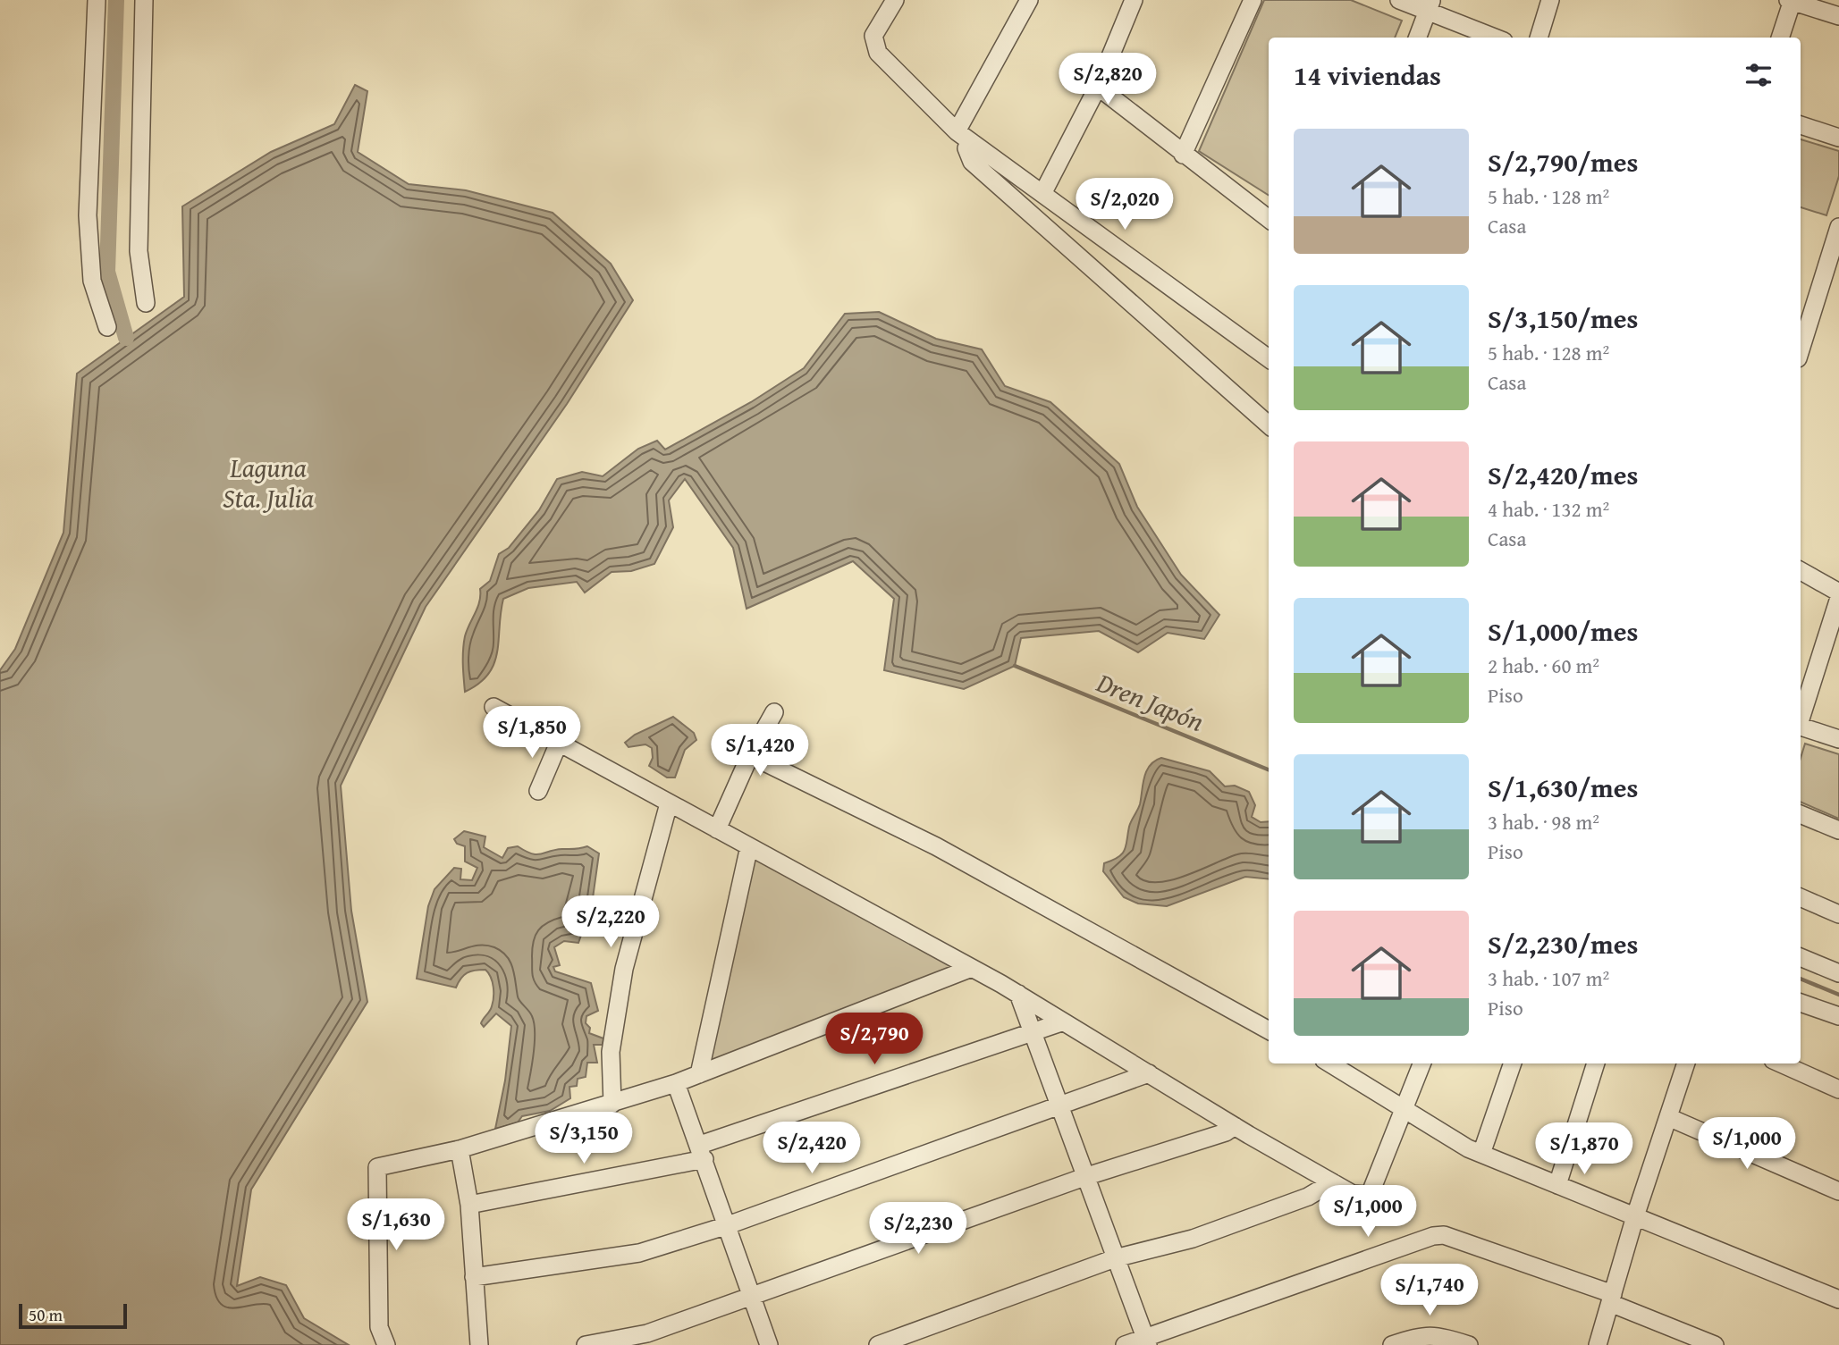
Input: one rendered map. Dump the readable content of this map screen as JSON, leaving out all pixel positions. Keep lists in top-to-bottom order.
{
  "water": ["Laguna Sta. Julia", "Dren Japón"],
  "scale_bar": "50 m",
  "page": {
    "heading": "14 viviendas",
    "price": [
      "S/2,820",
      "S/2,020",
      "S/1,850",
      "S/1,420",
      "S/2,220",
      "S/2,790",
      "S/3,150",
      "S/1,000",
      "S/2,420",
      "S/1,870",
      "S/1,000",
      "S/1,630",
      "S/2,230",
      "S/1,740"
    ],
    "list": [
      {
        "name": "S/2,790/mes",
        "note": "5 hab. · 128 m² · Casa"
      },
      {
        "name": "S/3,150/mes",
        "note": "5 hab. · 128 m² · Casa"
      },
      {
        "name": "S/2,420/mes",
        "note": "4 hab. · 132 m² · Casa"
      },
      {
        "name": "S/1,000/mes",
        "note": "2 hab. · 60 m² · Piso"
      },
      {
        "name": "S/1,630/mes",
        "note": "3 hab. · 98 m² · Piso"
      },
      {
        "name": "S/2,230/mes",
        "note": "3 hab. · 107 m² · Piso"
      }
    ],
    "scale": "50 m"
  }
}
